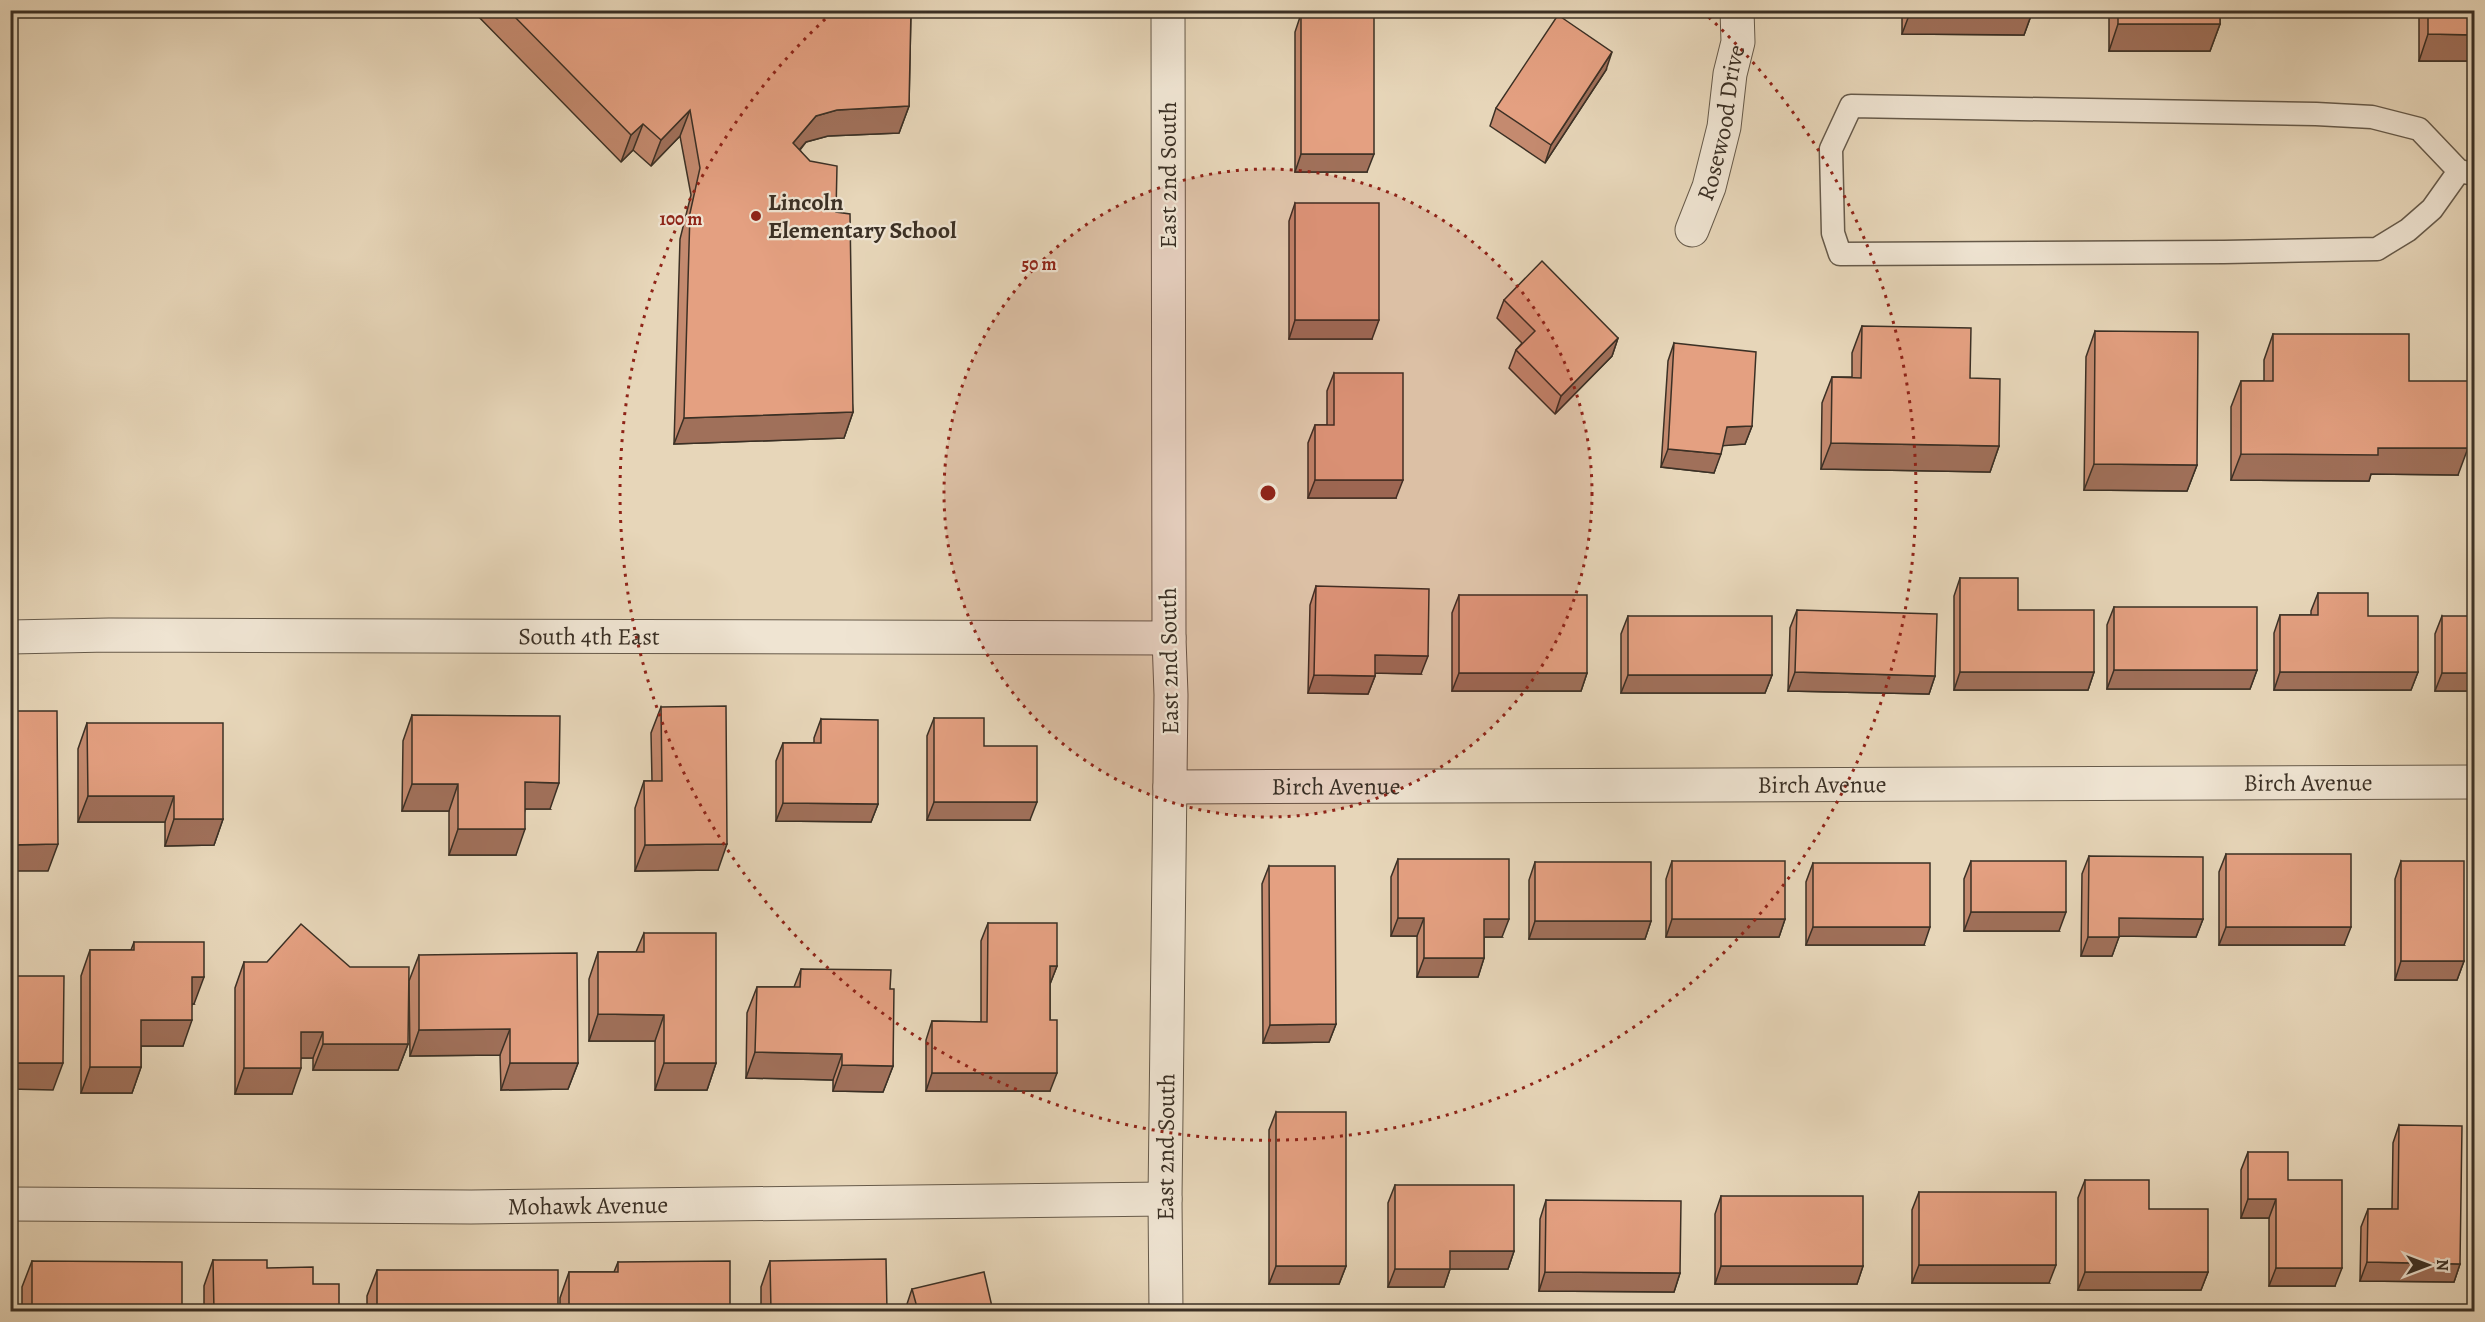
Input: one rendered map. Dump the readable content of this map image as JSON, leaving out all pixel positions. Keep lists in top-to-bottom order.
{
  "streets": {
    "street": [
      "Rosewood Drive",
      "East 2nd South",
      "South 4th East",
      "Birch Avenue",
      "Mohawk Avenue"
    ]
  },
  "crossings": [
    ["East 2nd South", "South 4th East"],
    ["East 2nd South", "Birch Avenue"],
    ["East 2nd South", "Mohawk Avenue"]
  ],
  "places": ["Lincoln Elementary School"],
  "north": "right",
  "rings": ["100 m", "50 m"]
}
